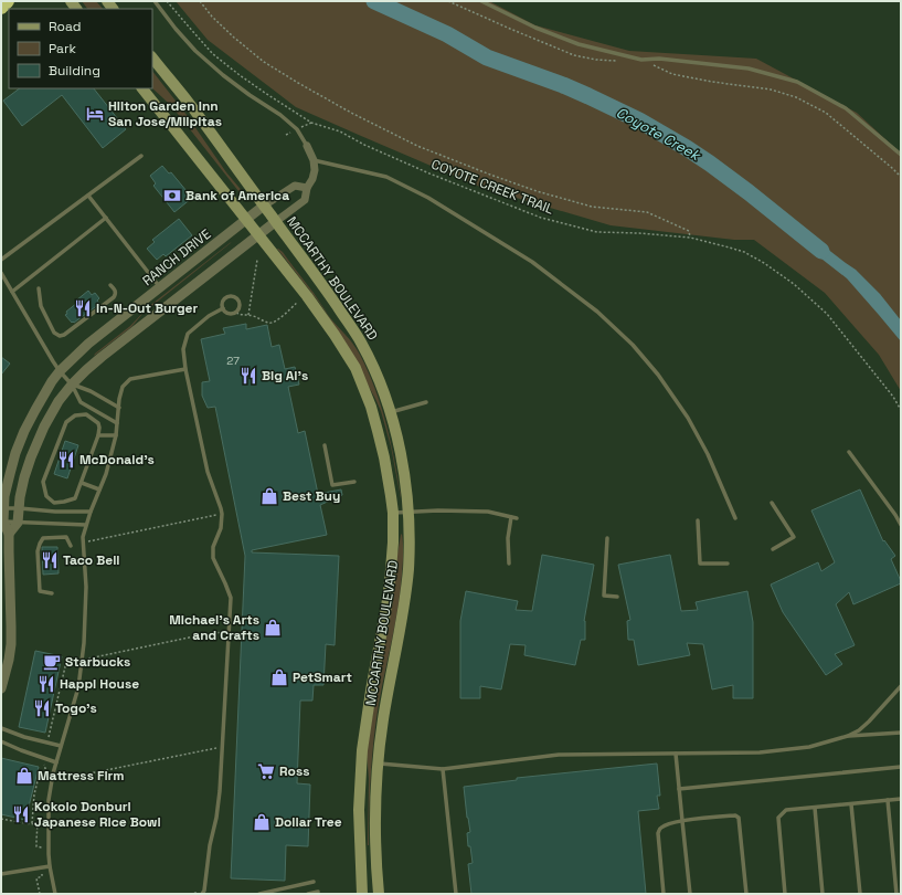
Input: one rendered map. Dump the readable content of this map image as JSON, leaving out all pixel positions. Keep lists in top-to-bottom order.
{
  "streets": {
    "main road": ["MCCARTHY BOULEVARD"],
    "street": ["RANCH DRIVE"],
    "path": ["COYOTE CREEK TRAIL"]
  },
  "crossings": [
    ["RANCH DRIVE", "MCCARTHY BOULEVARD"]
  ],
  "water": ["Coyote Creek"],
  "places": {
    "hotel": ["Hilton Garden Inn San Jose/Milpitas"],
    "bank": ["Bank of America"],
    "restaurant": [
      "In-N-Out Burger",
      "Big Al's",
      "McDonald's",
      "Taco Bell",
      "Happi House",
      "Togo's",
      "Kokolo Donburi Japanese Rice Bowl"
    ],
    "shop": [
      "Best Buy",
      "Michael's Arts and Crafts",
      "PetSmart",
      "Mattress Firm",
      "Dollar Tree"
    ],
    "cafe": ["Starbucks"],
    "supermarket": ["Ross"]
  },
  "house_numbers": ["27"],
  "legend": ["Road", "Park", "Building"]
}
